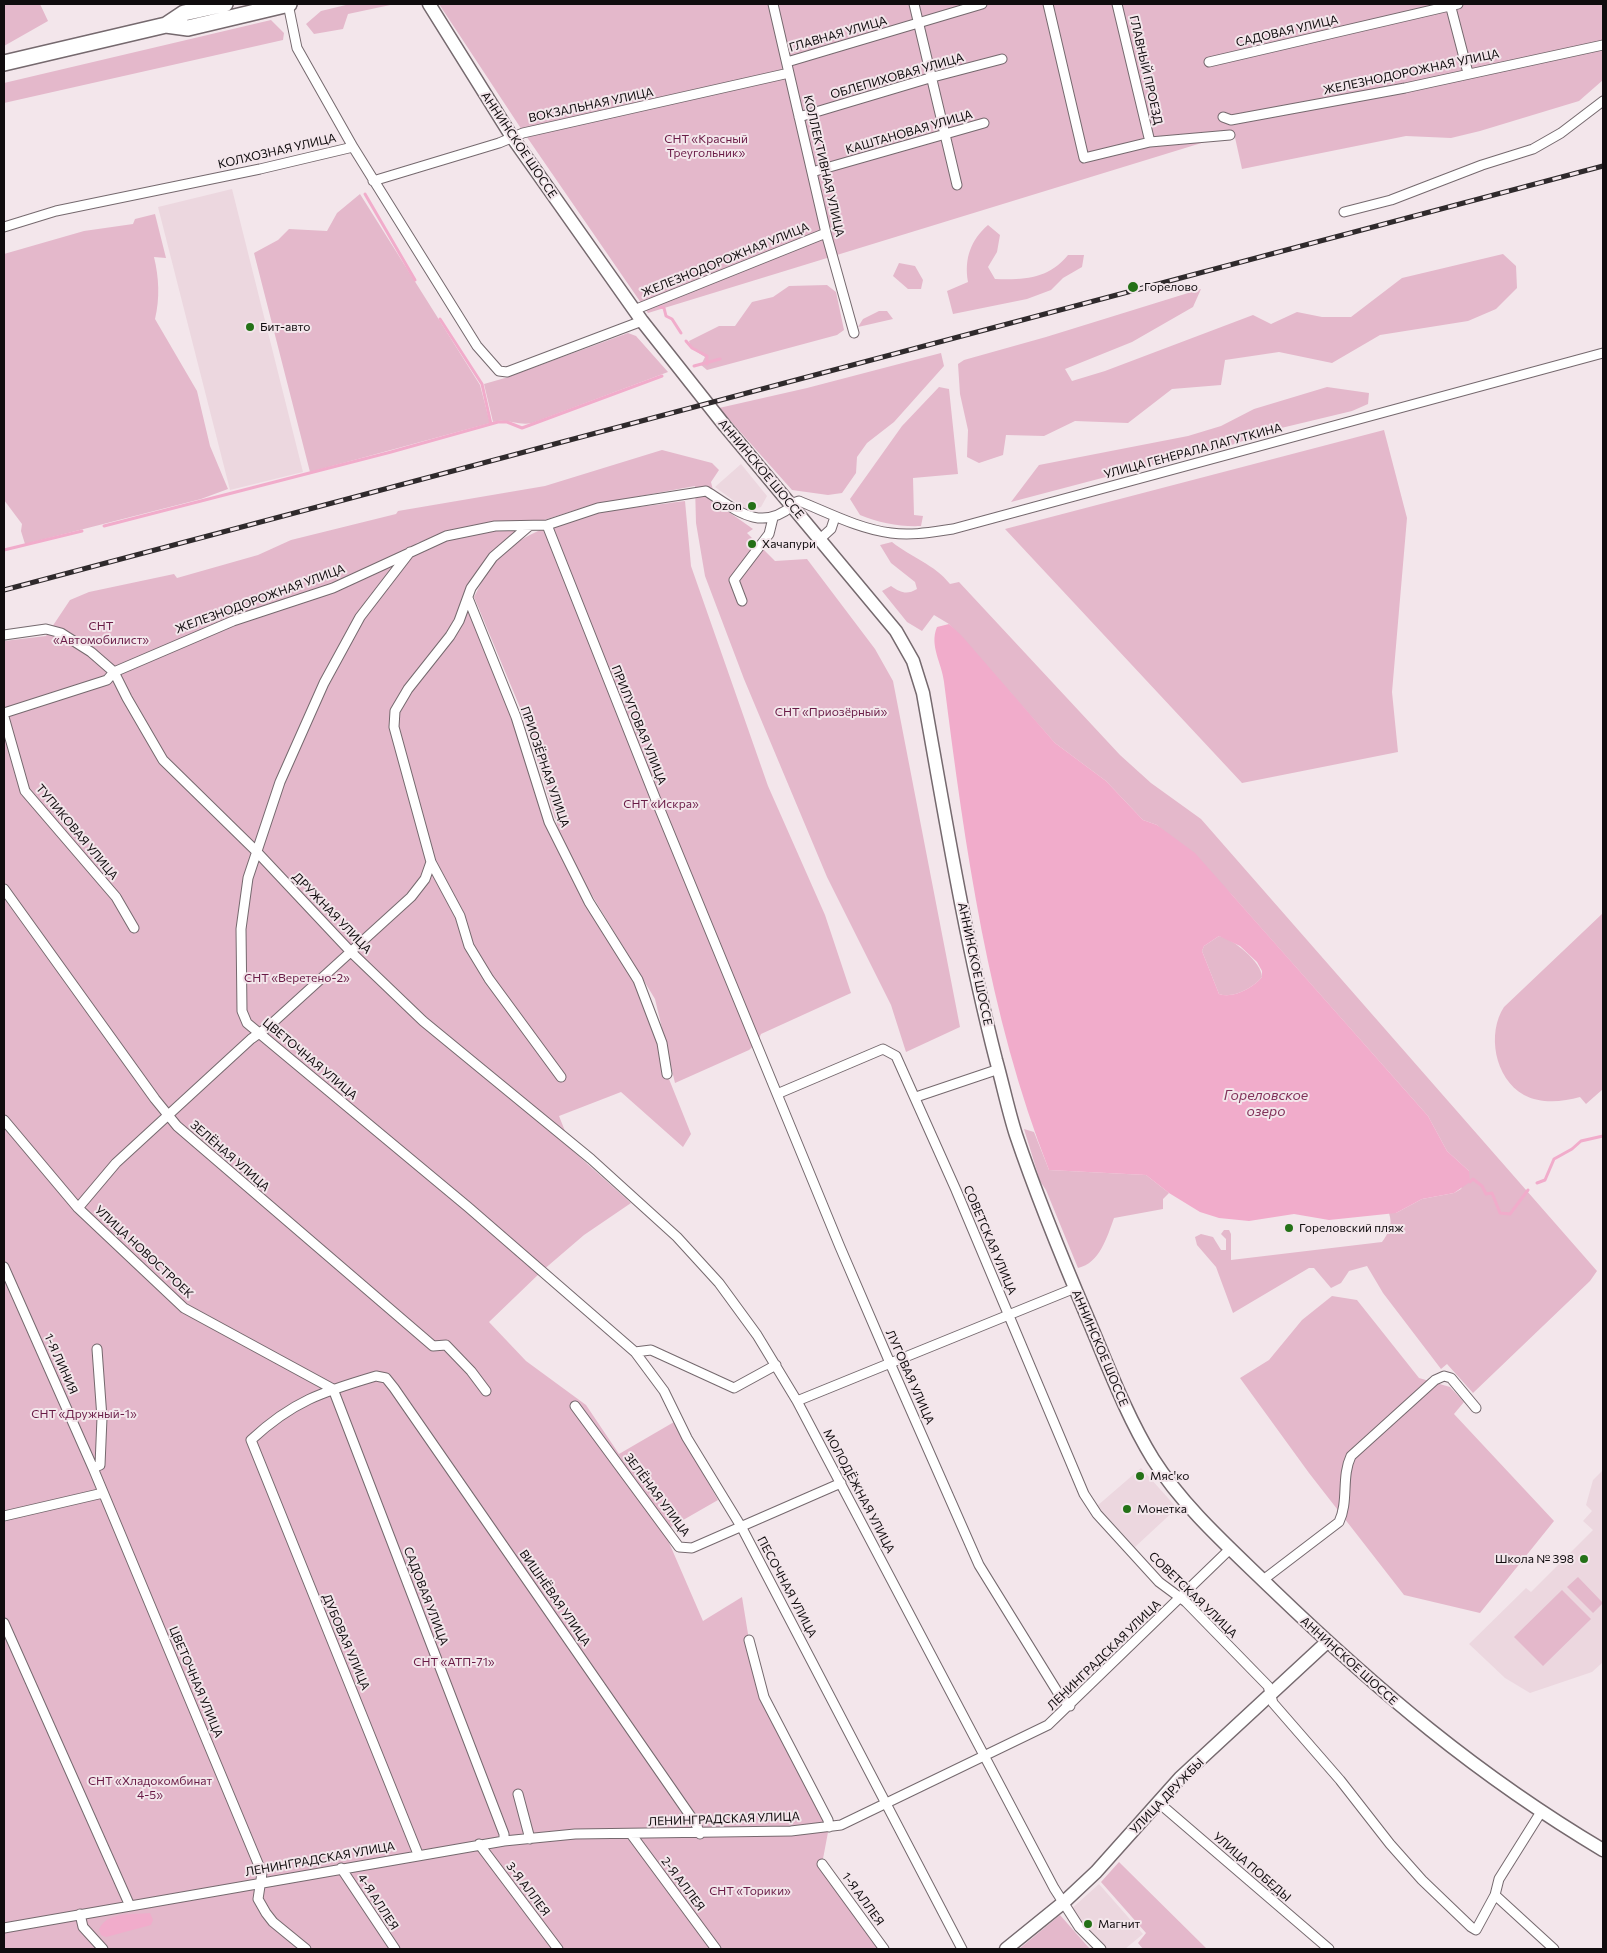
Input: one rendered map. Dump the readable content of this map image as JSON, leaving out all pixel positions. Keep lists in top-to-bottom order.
{
  "streets": {
    "main road": ["АННИНСКОЕ ШОССЕ", "УЛИЦА ДРУЖБЫ"],
    "street": [
      "САДОВАЯ УЛИЦА",
      "ГЛАВНАЯ УЛИЦА",
      "ГЛАВНЫЙ ПРОЕЗД",
      "ЖЕЛЕЗНОДОРОЖНАЯ УЛИЦА",
      "ОБЛЕПИХОВАЯ УЛИЦА",
      "ВОКЗАЛЬНАЯ УЛИЦА",
      "КАШТАНОВАЯ УЛИЦА",
      "КОЛХОЗНАЯ УЛИЦА",
      "КОЛЛЕКТИВНАЯ УЛИЦА",
      "УЛИЦА ГЕНЕРАЛА ЛАГУТКИНА",
      "ПРИЛУГОВАЯ УЛИЦА",
      "ПРИОЗЁРНАЯ УЛИЦА",
      "ТУПИКОВАЯ УЛИЦА",
      "ДРУЖНАЯ УЛИЦА",
      "ЦВЕТОЧНАЯ УЛИЦА",
      "ЗЕЛЁНАЯ УЛИЦА",
      "СОВЕТСКАЯ УЛИЦА",
      "УЛИЦА НОВОСТРОЕК",
      "1-Я ЛИНИЯ",
      "ЛУГОВАЯ УЛИЦА",
      "МОЛОДЁЖНАЯ УЛИЦА",
      "ПЕСОЧНАЯ УЛИЦА",
      "ВИШНЁВАЯ УЛИЦА",
      "ДУБОВАЯ УЛИЦА",
      "ЛЕНИНГРАДСКАЯ УЛИЦА",
      "УЛИЦА ПОБЕДЫ",
      "2-Я АЛЛЕЯ",
      "3-Я АЛЛЕЯ",
      "1-Я АЛЛЕЯ",
      "4-Я АЛЛЕЯ"
    ]
  },
  "crossings": [
    ["САДОВАЯ УЛИЦА", "УЛИЦА НОВОСТРОЕК"],
    ["САДОВАЯ УЛИЦА", "ВИШНЁВАЯ УЛИЦА"],
    ["САДОВАЯ УЛИЦА", "ДУБОВАЯ УЛИЦА"],
    ["САДОВАЯ УЛИЦА", "ЛЕНИНГРАДСКАЯ УЛИЦА"],
    ["ГЛАВНАЯ УЛИЦА", "КОЛЛЕКТИВНАЯ УЛИЦА"],
    ["ЖЕЛЕЗНОДОРОЖНАЯ УЛИЦА", "АННИНСКОЕ ШОССЕ"],
    ["ЖЕЛЕЗНОДОРОЖНАЯ УЛИЦА", "КОЛЛЕКТИВНАЯ УЛИЦА"],
    ["ЖЕЛЕЗНОДОРОЖНАЯ УЛИЦА", "ПРИЛУГОВАЯ УЛИЦА"],
    ["ЖЕЛЕЗНОДОРОЖНАЯ УЛИЦА", "ДРУЖНАЯ УЛИЦА"],
    ["ЖЕЛЕЗНОДОРОЖНАЯ УЛИЦА", "ЦВЕТОЧНАЯ УЛИЦА"],
    ["ОБЛЕПИХОВАЯ УЛИЦА", "КОЛЛЕКТИВНАЯ УЛИЦА"],
    ["ВОКЗАЛЬНАЯ УЛИЦА", "АННИНСКОЕ ШОССЕ"],
    ["ВОКЗАЛЬНАЯ УЛИЦА", "КОЛХОЗНАЯ УЛИЦА"],
    ["ВОКЗАЛЬНАЯ УЛИЦА", "КОЛЛЕКТИВНАЯ УЛИЦА"],
    ["КАШТАНОВАЯ УЛИЦА", "КОЛЛЕКТИВНАЯ УЛИЦА"],
    ["АННИНСКОЕ ШОССЕ", "КОЛХОЗНАЯ УЛИЦА"],
    ["АННИНСКОЕ ШОССЕ", "УЛИЦА ГЕНЕРАЛА ЛАГУТКИНА"],
    ["АННИНСКОЕ ШОССЕ", "СОВЕТСКАЯ УЛИЦА"],
    ["АННИНСКОЕ ШОССЕ", "ЛЕНИНГРАДСКАЯ УЛИЦА"],
    ["АННИНСКОЕ ШОССЕ", "УЛИЦА ДРУЖБЫ"],
    ["ПРИЛУГОВАЯ УЛИЦА", "ЛУГОВАЯ УЛИЦА"],
    ["ДРУЖНАЯ УЛИЦА", "ЦВЕТОЧНАЯ УЛИЦА"],
    ["ДРУЖНАЯ УЛИЦА", "МОЛОДЁЖНАЯ УЛИЦА"],
    ["ЦВЕТОЧНАЯ УЛИЦА", "1-Я ЛИНИЯ"],
    ["ЦВЕТОЧНАЯ УЛИЦА", "ПЕСОЧНАЯ УЛИЦА"],
    ["ЦВЕТОЧНАЯ УЛИЦА", "ЛЕНИНГРАДСКАЯ УЛИЦА"],
    ["ЗЕЛЁНАЯ УЛИЦА", "МОЛОДЁЖНАЯ УЛИЦА"],
    ["ЗЕЛЁНАЯ УЛИЦА", "ПЕСОЧНАЯ УЛИЦА"],
    ["СОВЕТСКАЯ УЛИЦА", "ЛУГОВАЯ УЛИЦА"],
    ["СОВЕТСКАЯ УЛИЦА", "ЛЕНИНГРАДСКАЯ УЛИЦА"],
    ["СОВЕТСКАЯ УЛИЦА", "УЛИЦА ДРУЖБЫ"],
    ["УЛИЦА НОВОСТРОЕК", "ВИШНЁВАЯ УЛИЦА"],
    ["УЛИЦА НОВОСТРОЕК", "ДУБОВАЯ УЛИЦА"],
    ["ЛУГОВАЯ УЛИЦА", "ЛЕНИНГРАДСКАЯ УЛИЦА"],
    ["МОЛОДЁЖНАЯ УЛИЦА", "ЛЕНИНГРАДСКАЯ УЛИЦА"],
    ["МОЛОДЁЖНАЯ УЛИЦА", "УЛИЦА ДРУЖБЫ"],
    ["ПЕСОЧНАЯ УЛИЦА", "ЛЕНИНГРАДСКАЯ УЛИЦА"],
    ["ВИШНЁВАЯ УЛИЦА", "ДУБОВАЯ УЛИЦА"],
    ["ВИШНЁВАЯ УЛИЦА", "ЛЕНИНГРАДСКАЯ УЛИЦА"],
    ["ДУБОВАЯ УЛИЦА", "ЛЕНИНГРАДСКАЯ УЛИЦА"],
    ["ЛЕНИНГРАДСКАЯ УЛИЦА", "2-Я АЛЛЕЯ"],
    ["ЛЕНИНГРАДСКАЯ УЛИЦА", "3-Я АЛЛЕЯ"],
    ["ЛЕНИНГРАДСКАЯ УЛИЦА", "4-Я АЛЛЕЯ"],
    ["УЛИЦА ДРУЖБЫ", "УЛИЦА ПОБЕДЫ"]
  ],
  "water": ["Гореловское озеро"],
  "parks": [
    "СНТ «Красный Треугольник»",
    "СНТ «Автомобилист»",
    "СНТ «Приозёрный»",
    "СНТ «Искра»",
    "СНТ «Веретено-2»",
    "СНТ «Дружный-1»",
    "СНТ «АТП-71»",
    "СНТ «Хладокомбинат 4-5»",
    "СНТ «Торики»"
  ],
  "places": [
    "Горелово",
    "Бит-авто",
    "Ozon",
    "Хачапури",
    "Гореловский пляж",
    "Мяс'ко",
    "Монетка",
    "Школа № 398",
    "Магнит"
  ]
}
